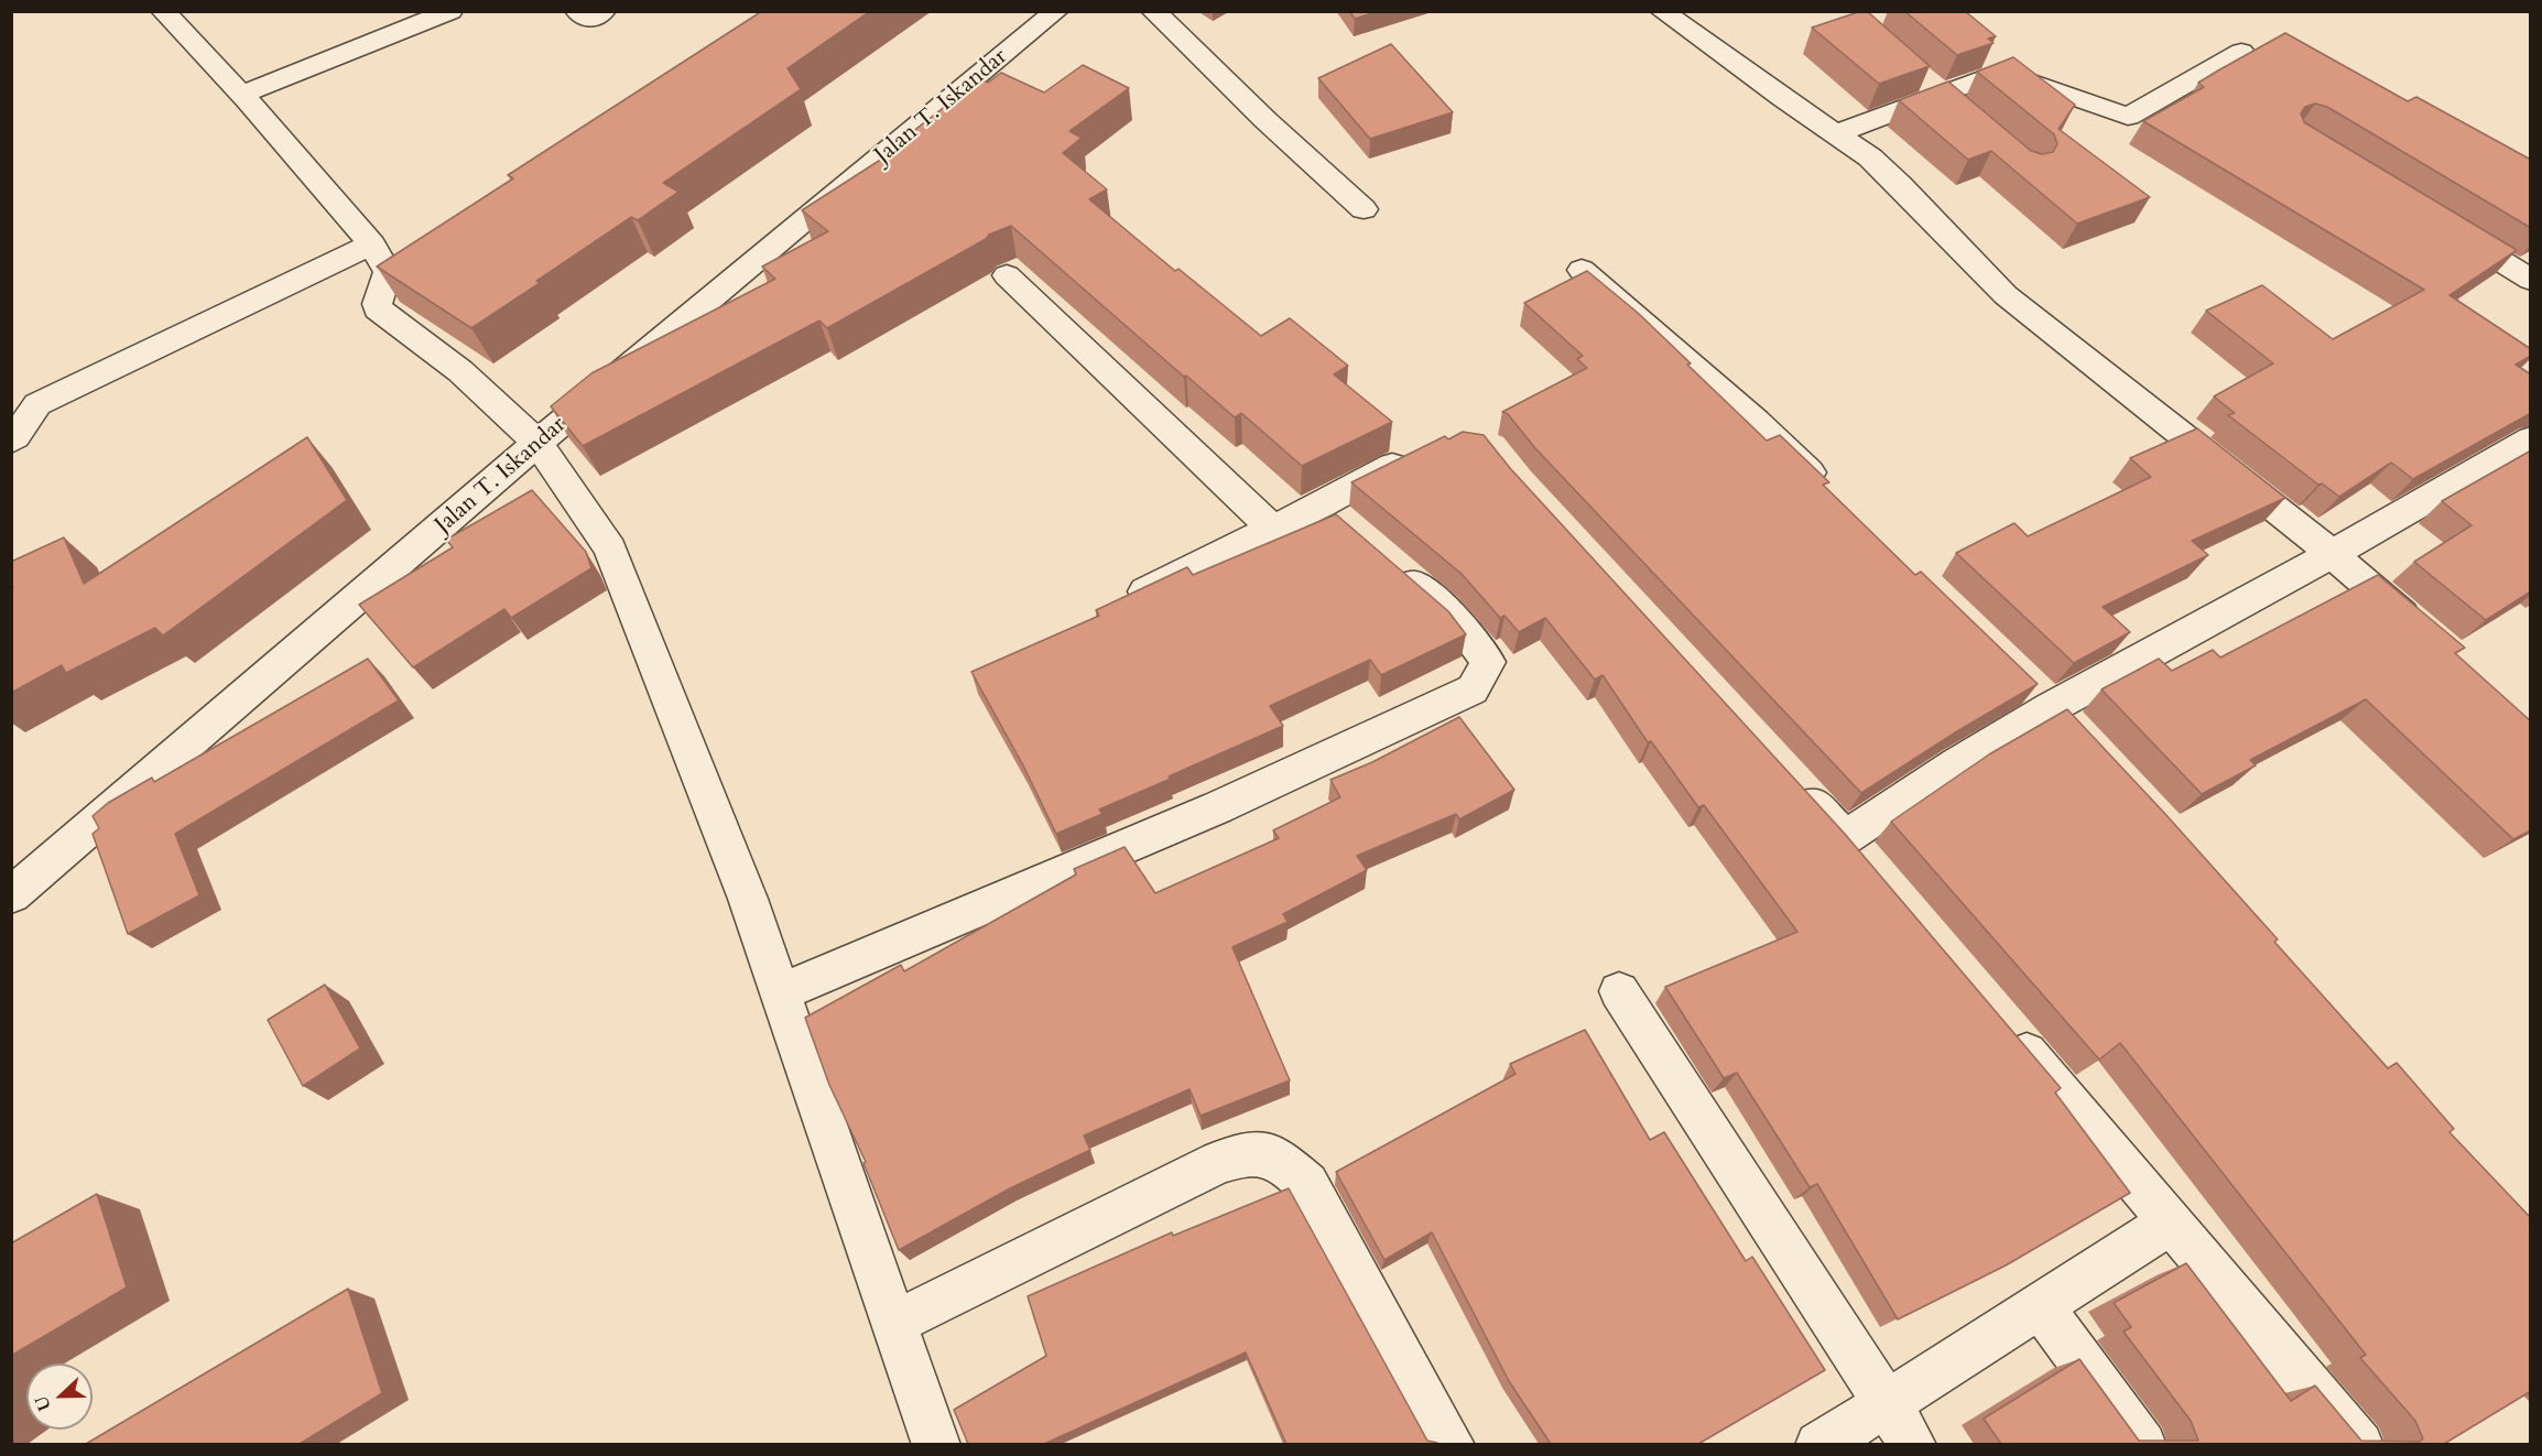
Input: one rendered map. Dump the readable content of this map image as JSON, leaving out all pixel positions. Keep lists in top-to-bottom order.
{
  "streets": {
    "street": ["Jalan T. Iskandar"]
  },
  "north": "left"
}
